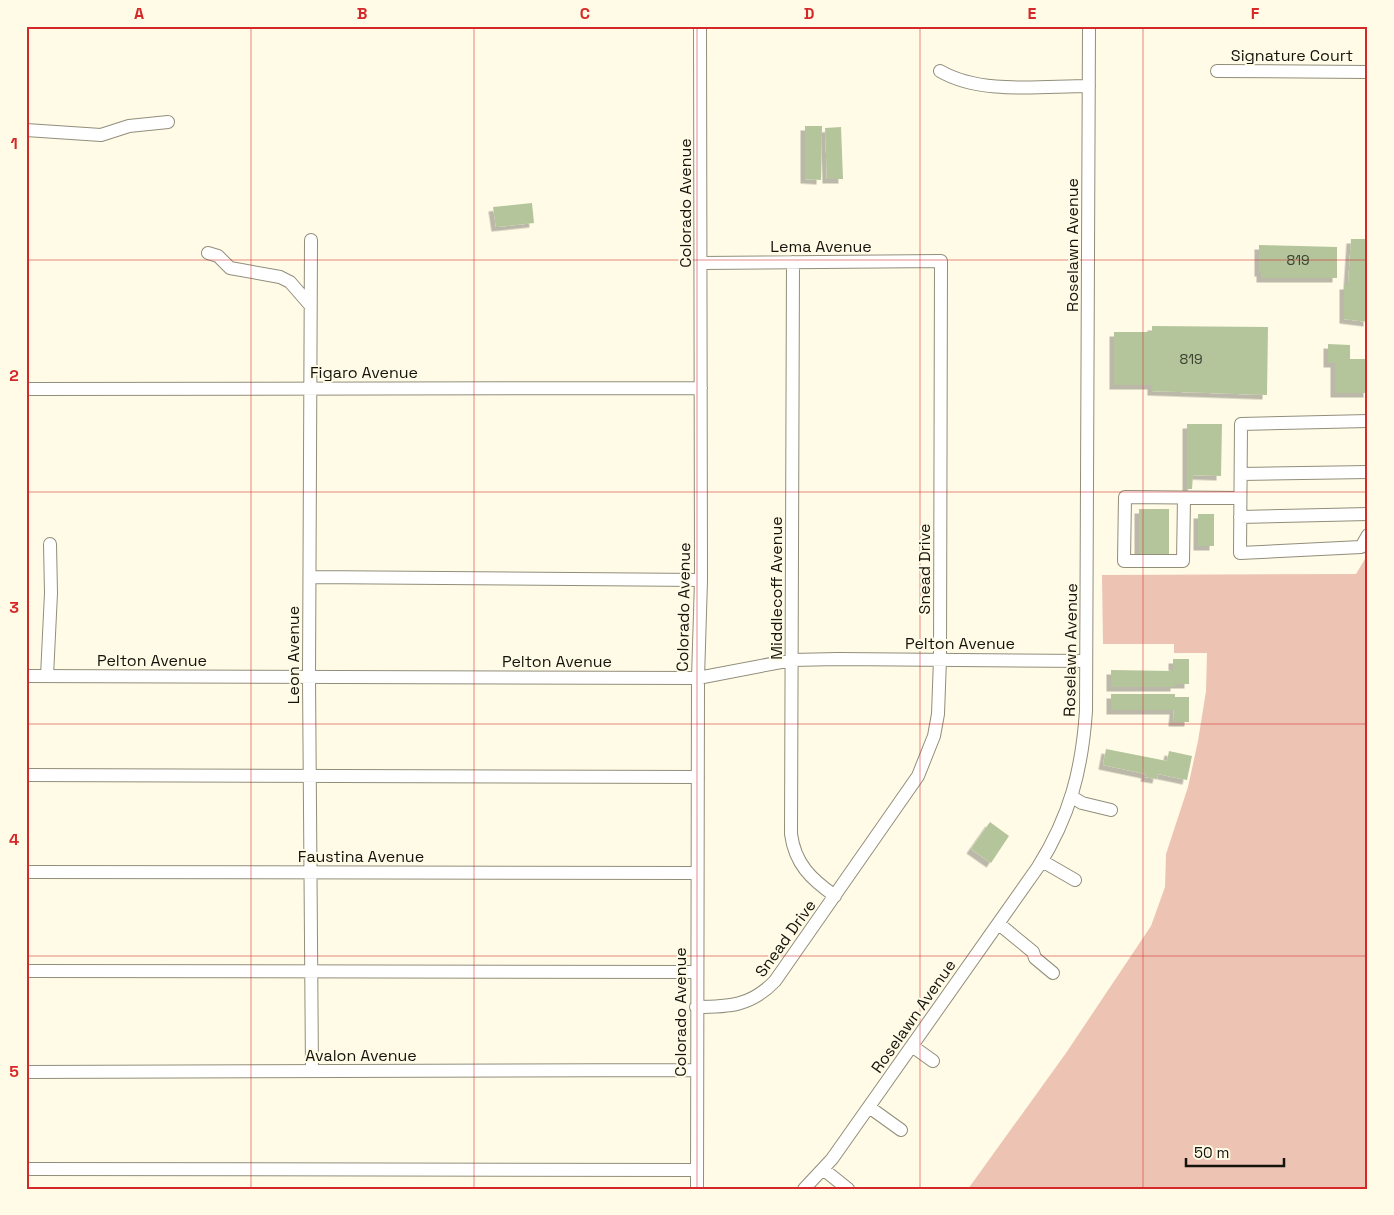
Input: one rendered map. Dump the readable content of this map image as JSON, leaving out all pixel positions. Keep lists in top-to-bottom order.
{
  "streets": {
    "street": [
      "Signature Court",
      "Colorado Avenue",
      "Roselawn Avenue",
      "Lema Avenue",
      "Figaro Avenue",
      "Snead Drive",
      "Middlecoff Avenue",
      "Pelton Avenue",
      "Leon Avenue",
      "Faustina Avenue",
      "Avalon Avenue"
    ]
  },
  "crossings": [
    ["Colorado Avenue", "Lema Avenue"],
    ["Colorado Avenue", "Figaro Avenue"],
    ["Colorado Avenue", "Snead Drive"],
    ["Colorado Avenue", "Pelton Avenue"],
    ["Colorado Avenue", "Faustina Avenue"],
    ["Colorado Avenue", "Avalon Avenue"],
    ["Roselawn Avenue", "Pelton Avenue"],
    ["Lema Avenue", "Snead Drive"],
    ["Lema Avenue", "Middlecoff Avenue"],
    ["Figaro Avenue", "Leon Avenue"],
    ["Snead Drive", "Middlecoff Avenue"],
    ["Snead Drive", "Pelton Avenue"],
    ["Middlecoff Avenue", "Pelton Avenue"],
    ["Pelton Avenue", "Leon Avenue"],
    ["Leon Avenue", "Faustina Avenue"],
    ["Leon Avenue", "Avalon Avenue"]
  ],
  "house_numbers": ["819", "819"],
  "scale_bar": "50 m",
  "grid": {
    "columns": [
      "A",
      "B",
      "C",
      "D",
      "E",
      "F"
    ],
    "rows": [
      "1",
      "2",
      "3",
      "4",
      "5"
    ]
  }
}
